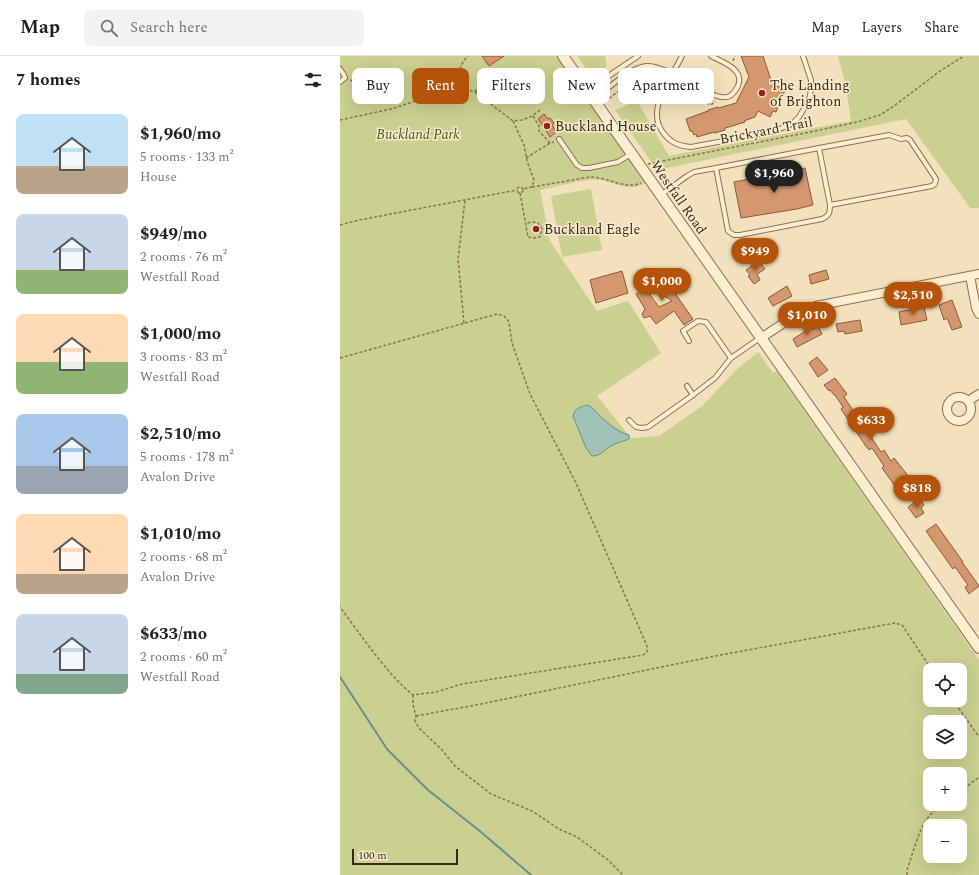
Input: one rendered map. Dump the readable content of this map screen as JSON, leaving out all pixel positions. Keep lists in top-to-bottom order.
{
  "streets": {
    "street": ["Westfall Road"],
    "path": ["Brickyard Trail"]
  },
  "parks": ["Buckland Park"],
  "places": ["The Landing of Brighton", "Buckland House", "Buckland Eagle"],
  "scale_bar": "100 m",
  "page": {
    "header": "Map",
    "search": "Search here",
    "nav": ["Map", "Layers", "Share"],
    "heading": "7 homes",
    "chip": [
      "Buy",
      "Rent",
      "Filters",
      "New",
      "Apartment"
    ],
    "list": [
      {
        "name": "$1,960/mo",
        "note": "5 rooms · 133 m² · House"
      },
      {
        "name": "$949/mo",
        "note": "2 rooms · 76 m² · Westfall Road"
      },
      {
        "name": "$1,000/mo",
        "note": "3 rooms · 83 m² · Westfall Road"
      },
      {
        "name": "$2,510/mo",
        "note": "5 rooms · 178 m² · Avalon Drive"
      },
      {
        "name": "$1,010/mo",
        "note": "2 rooms · 68 m² · Avalon Drive"
      },
      {
        "name": "$633/mo",
        "note": "2 rooms · 60 m² · Westfall Road"
      }
    ],
    "price": [
      "$1,960",
      "$949",
      "$1,000",
      "$2,510",
      "$1,010",
      "$633",
      "$818"
    ],
    "map_buttons": ["+", "−"],
    "scale": "100 m"
  }
}
